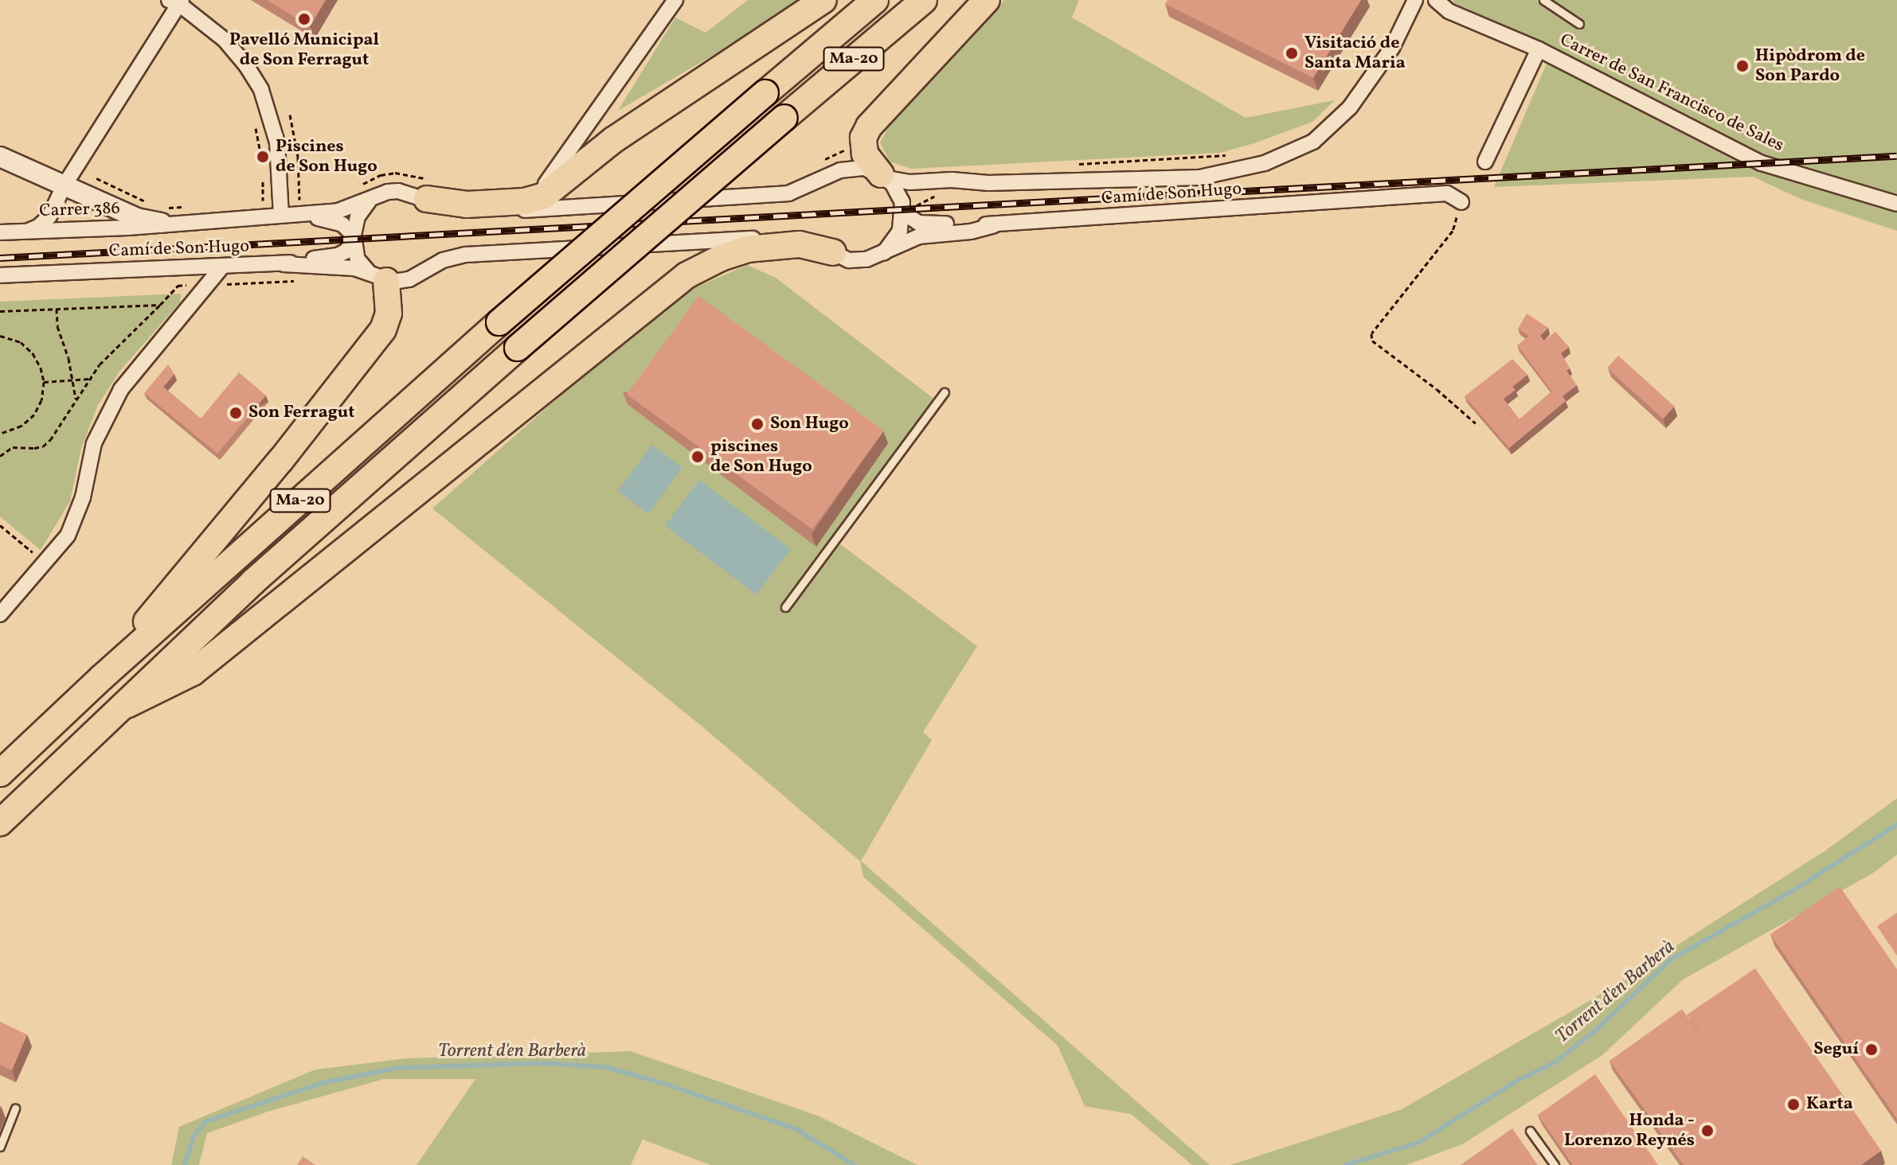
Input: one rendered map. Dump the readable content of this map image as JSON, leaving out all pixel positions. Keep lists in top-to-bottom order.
{
  "streets": {
    "highway": ["Ma-20"],
    "street": ["Carrer de San Francisco de Sales", "Camí de Son Hugo", "Carrer 386"]
  },
  "water": ["Torrent d'en Barberà"],
  "places": [
    "Pavelló Municipal de Son Ferragut",
    "Visitació de Santa Maria",
    "Hipòdrom de Son Pardo",
    "Piscines de Son Hugo",
    "Son Ferragut",
    "Son Hugo",
    "piscines de Son Hugo",
    "Seguí",
    "Karta",
    "Honda - Lorenzo Reynés"
  ]
}
